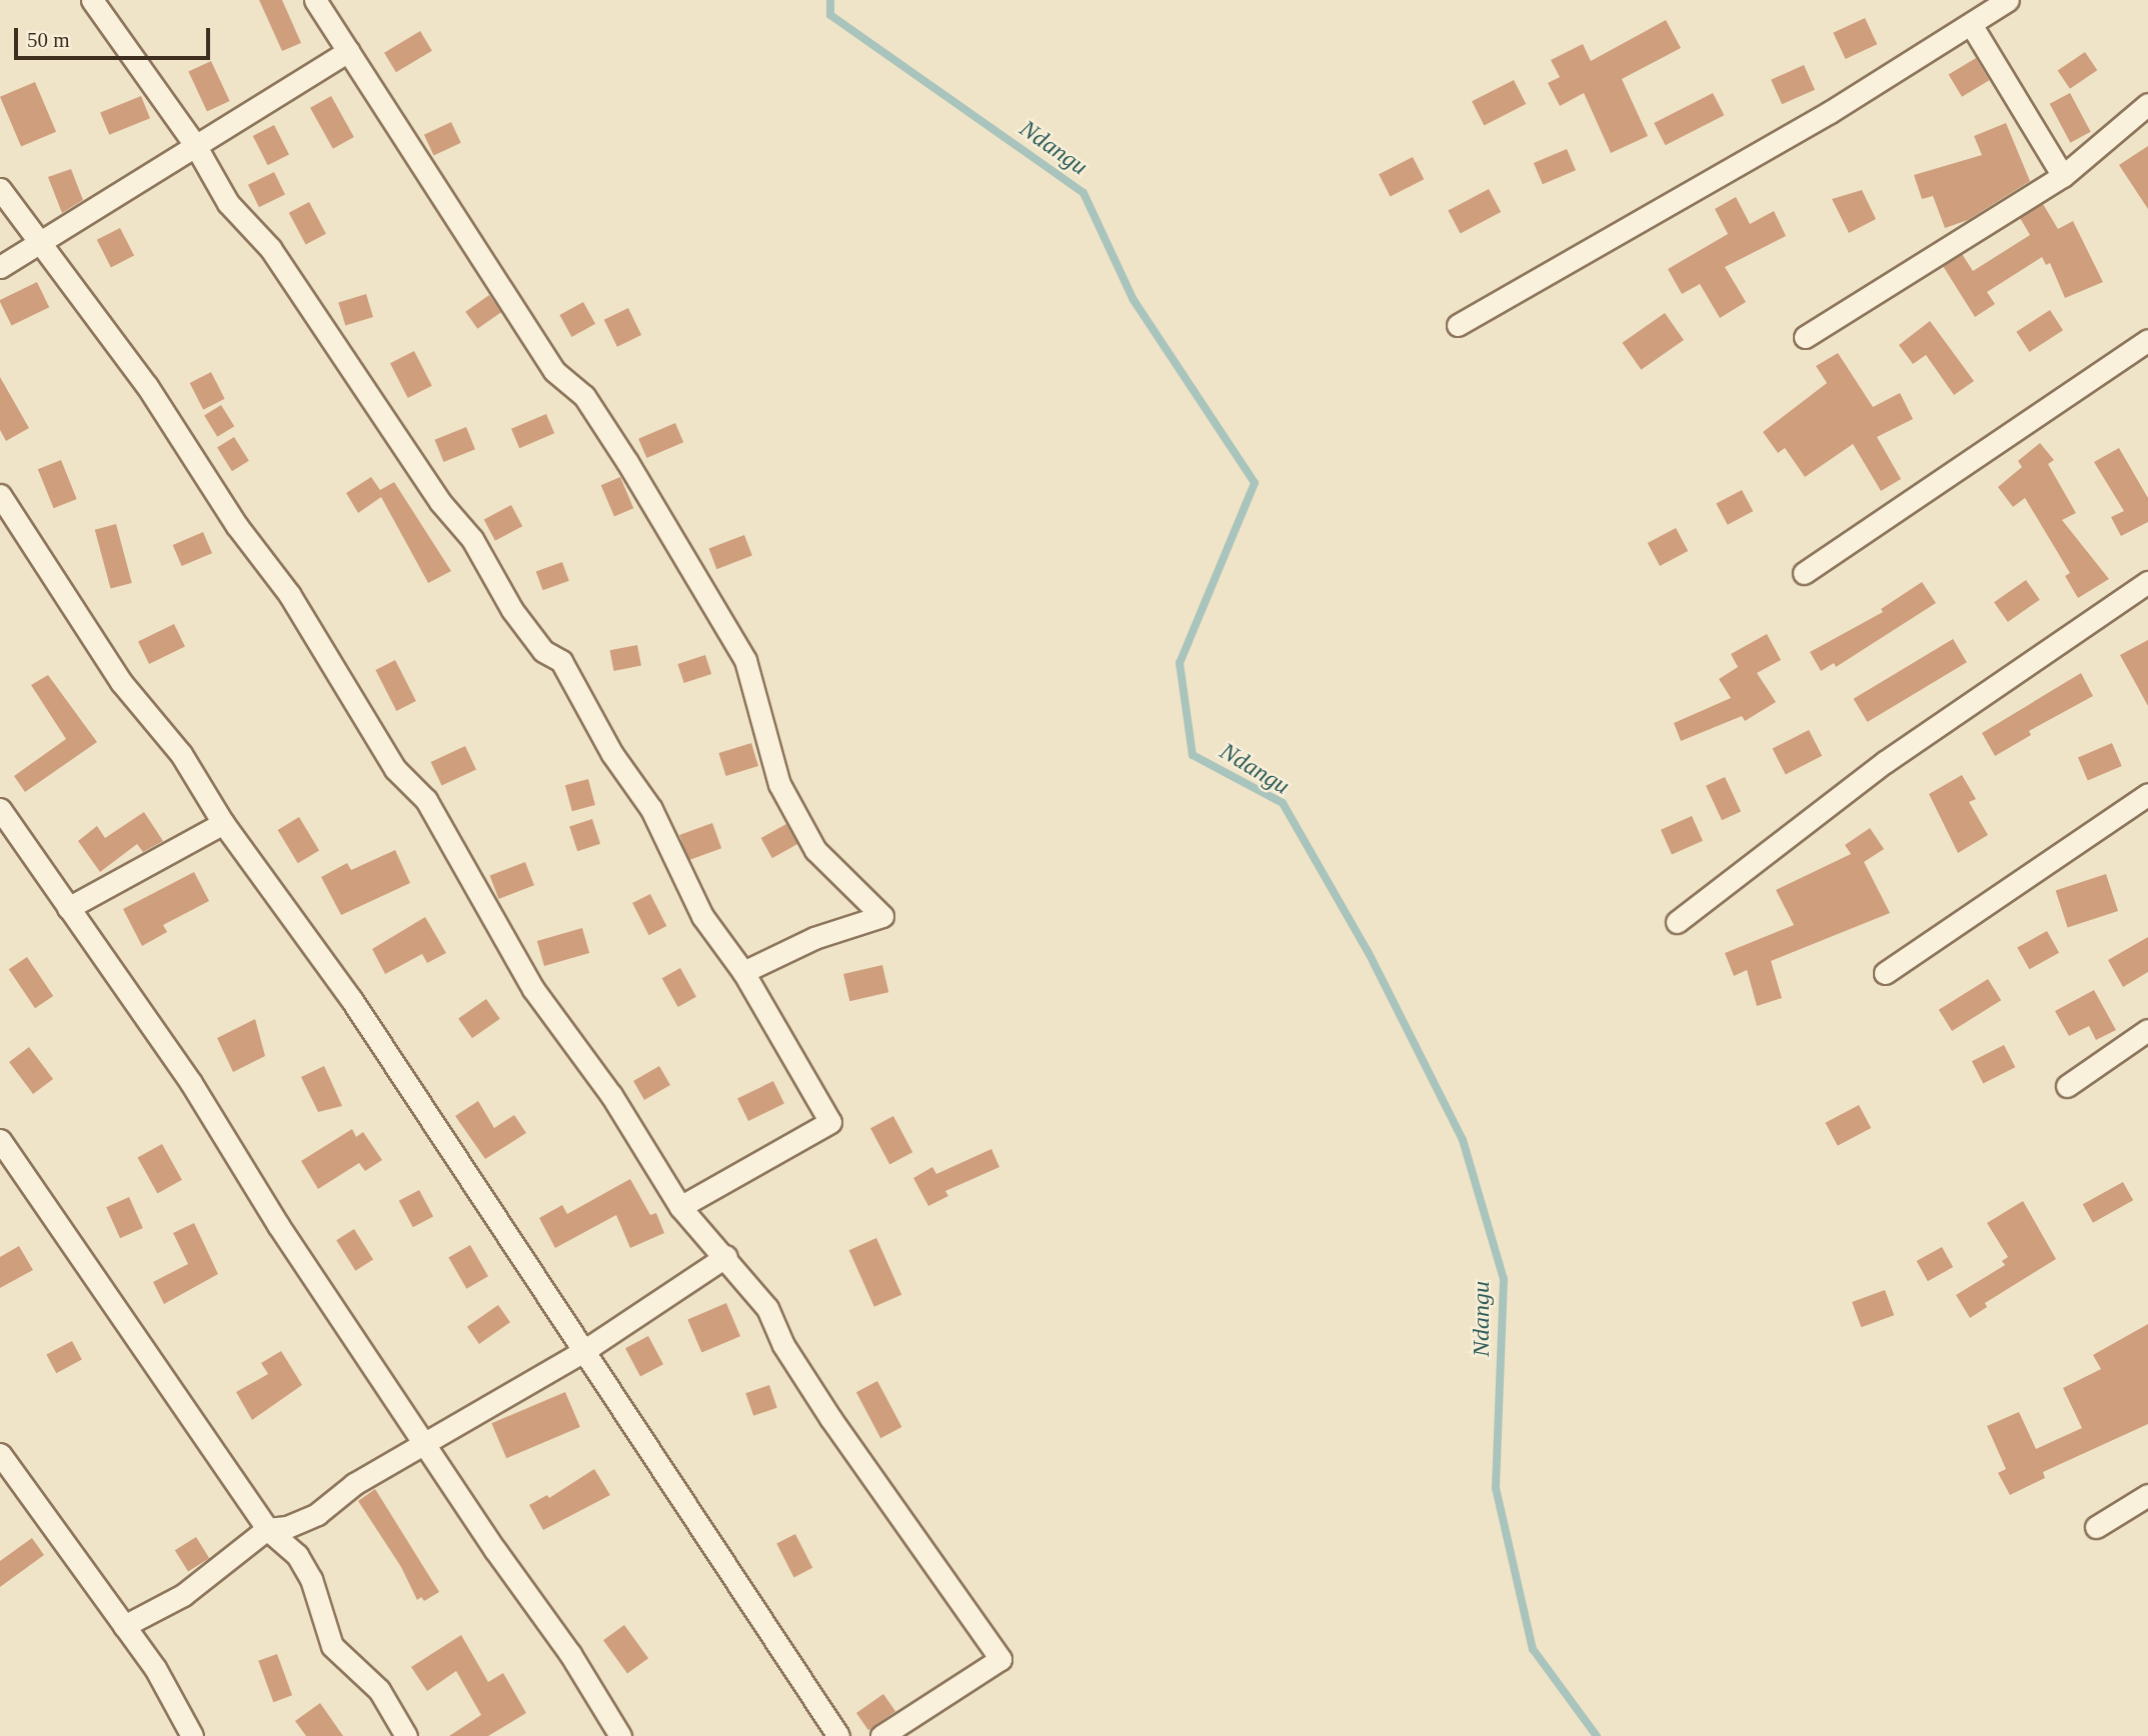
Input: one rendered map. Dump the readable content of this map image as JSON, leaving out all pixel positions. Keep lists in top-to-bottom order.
{
  "water": ["Ndangu"],
  "scale_bar": "50 m"
}
